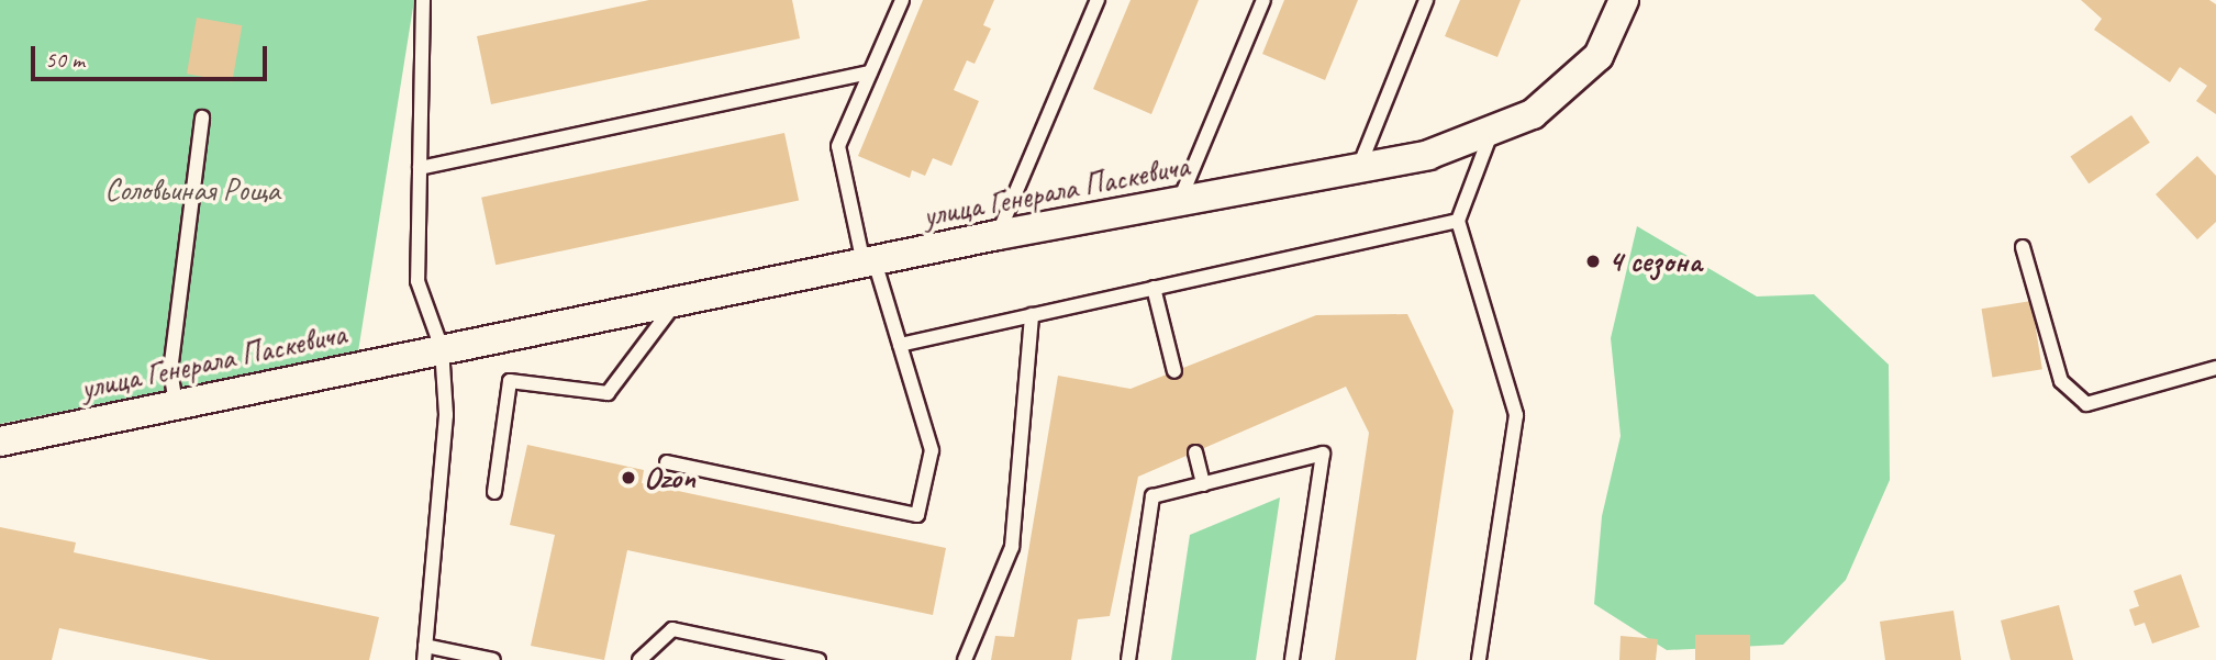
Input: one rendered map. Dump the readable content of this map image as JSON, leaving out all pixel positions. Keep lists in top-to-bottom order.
{
  "streets": {
    "street": ["улица Генерала Паскевича"]
  },
  "parks": ["Соловьиная Роща"],
  "places": ["4 сезона", "Ozon"],
  "scale_bar": "50 m"
}
